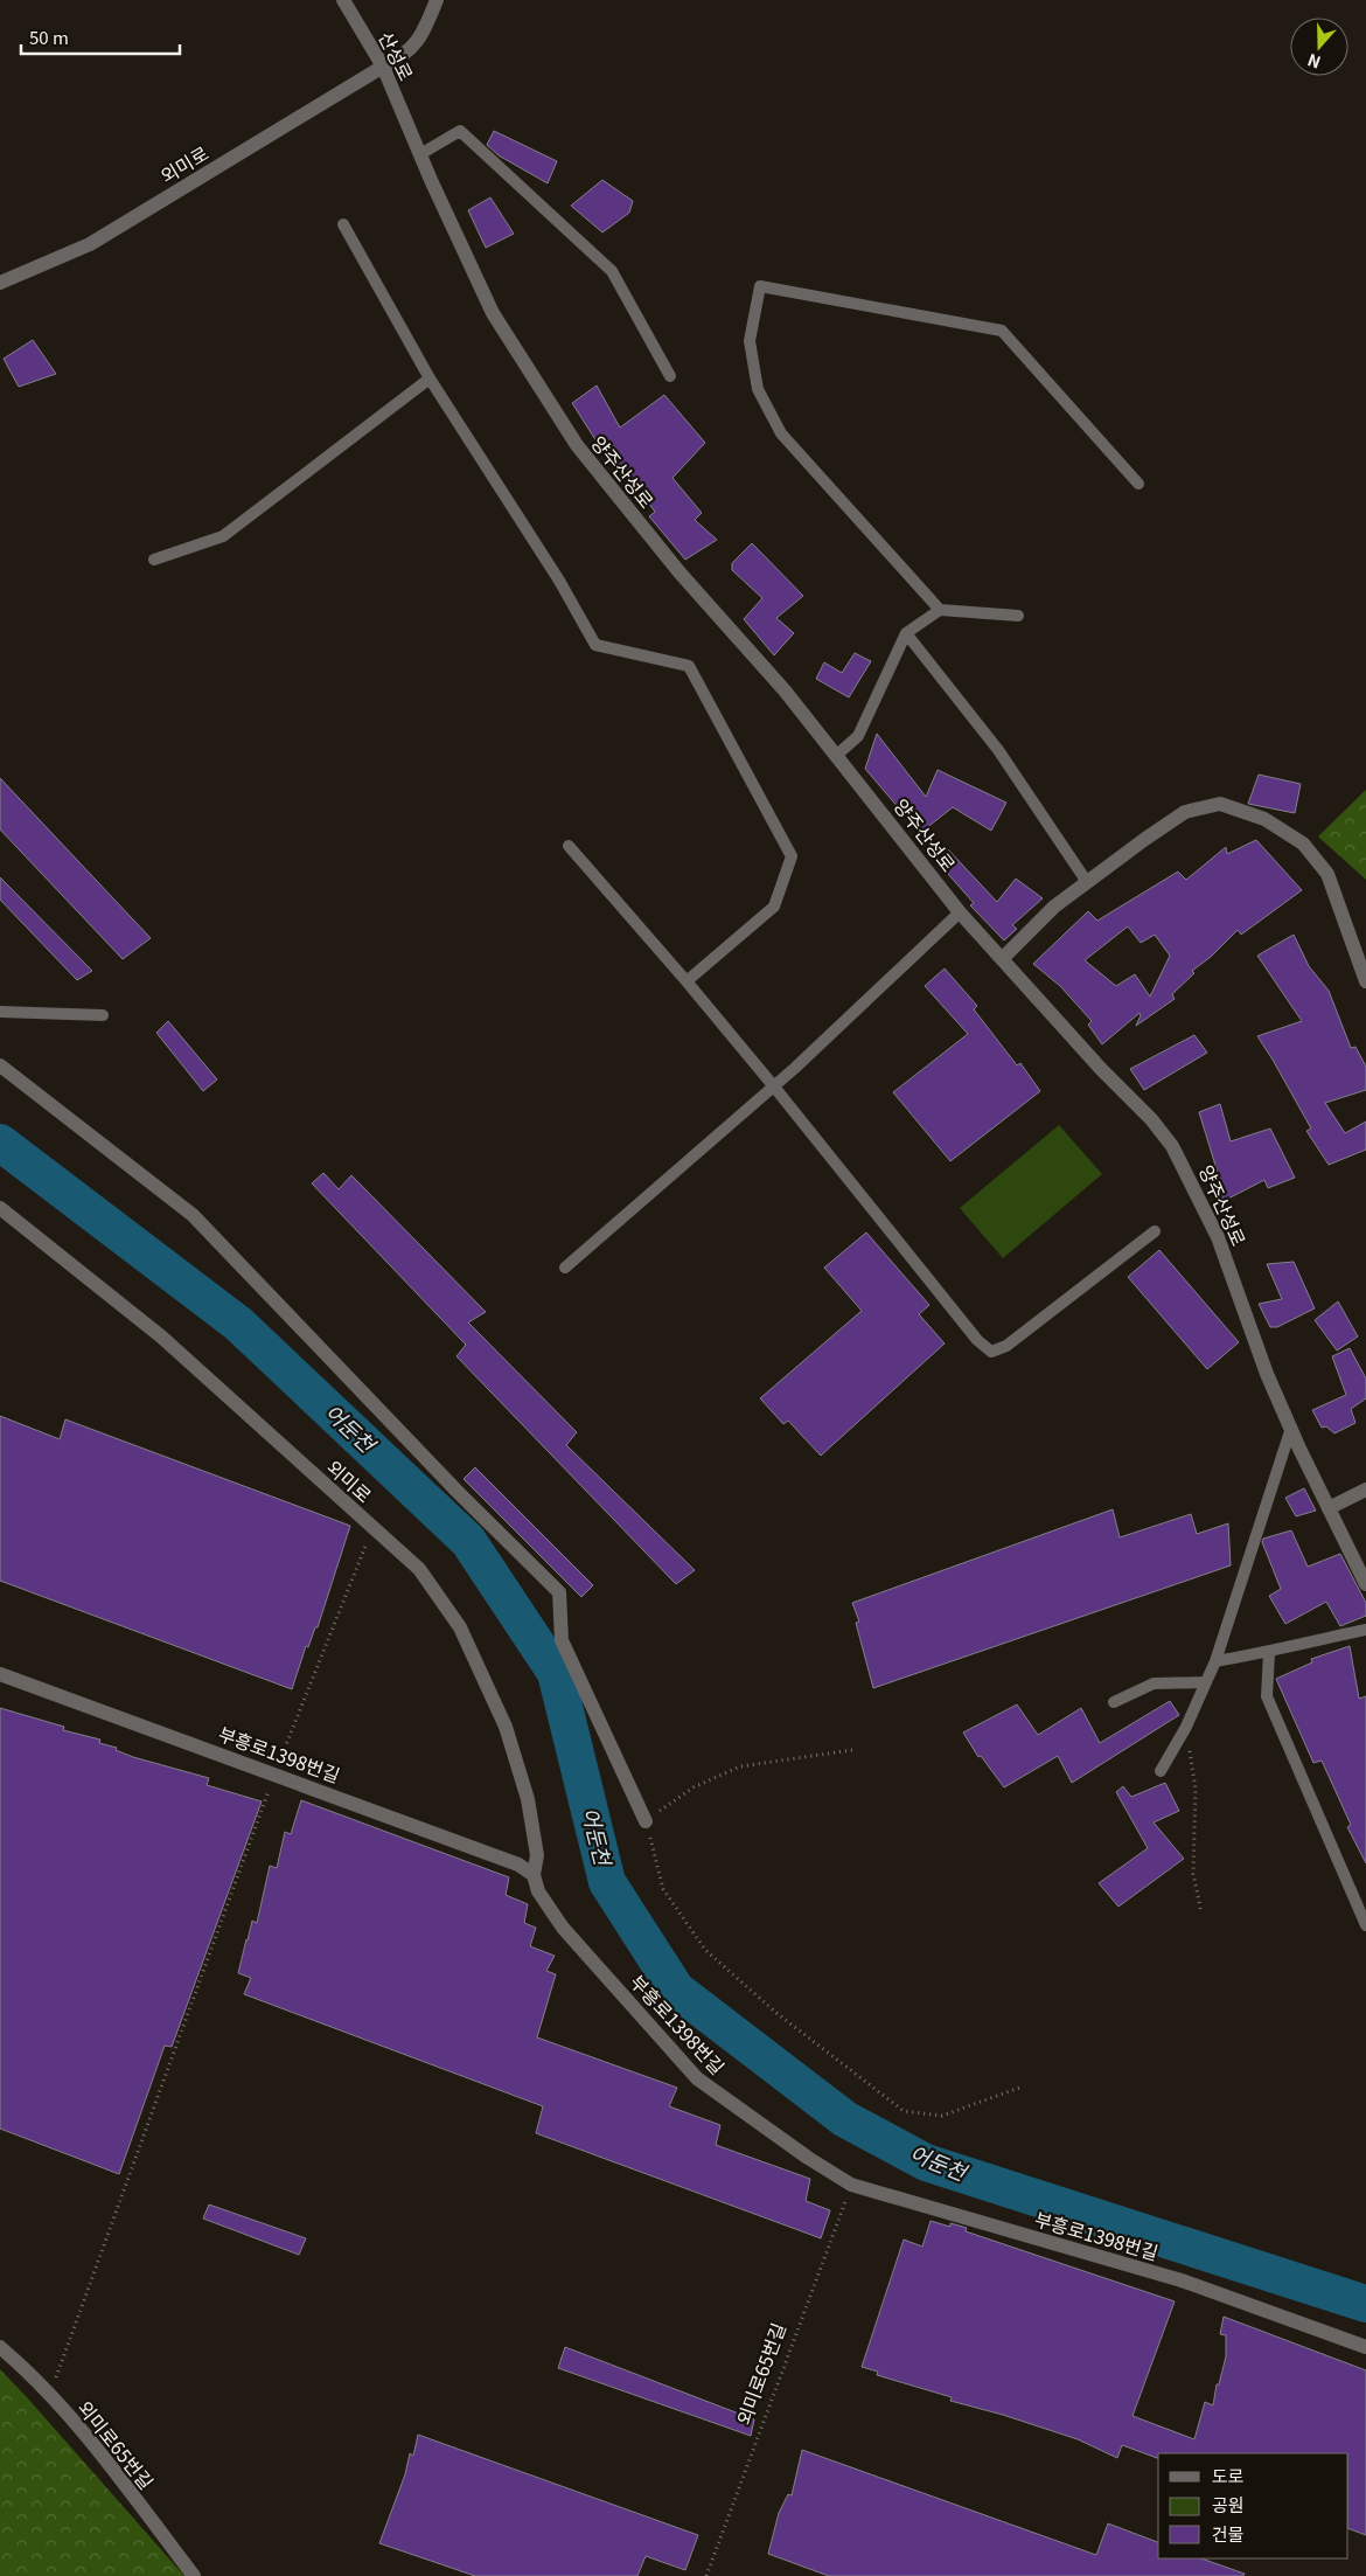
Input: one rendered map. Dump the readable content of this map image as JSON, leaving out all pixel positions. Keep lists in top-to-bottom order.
{
  "streets": {
    "street": [
      "산성로",
      "외미로",
      "양주산성로",
      "부흥로1398번길",
      "외미로65번길"
    ]
  },
  "crossings": [
    ["산성로", "외미로"],
    ["산성로", "양주산성로"],
    ["외미로", "부흥로1398번길"],
    ["부흥로1398번길", "외미로65번길"]
  ],
  "water": ["어둔천"],
  "legend": ["도로", "공원", "건물"],
  "scale_bar": "50 m",
  "north": "bottom"
}
